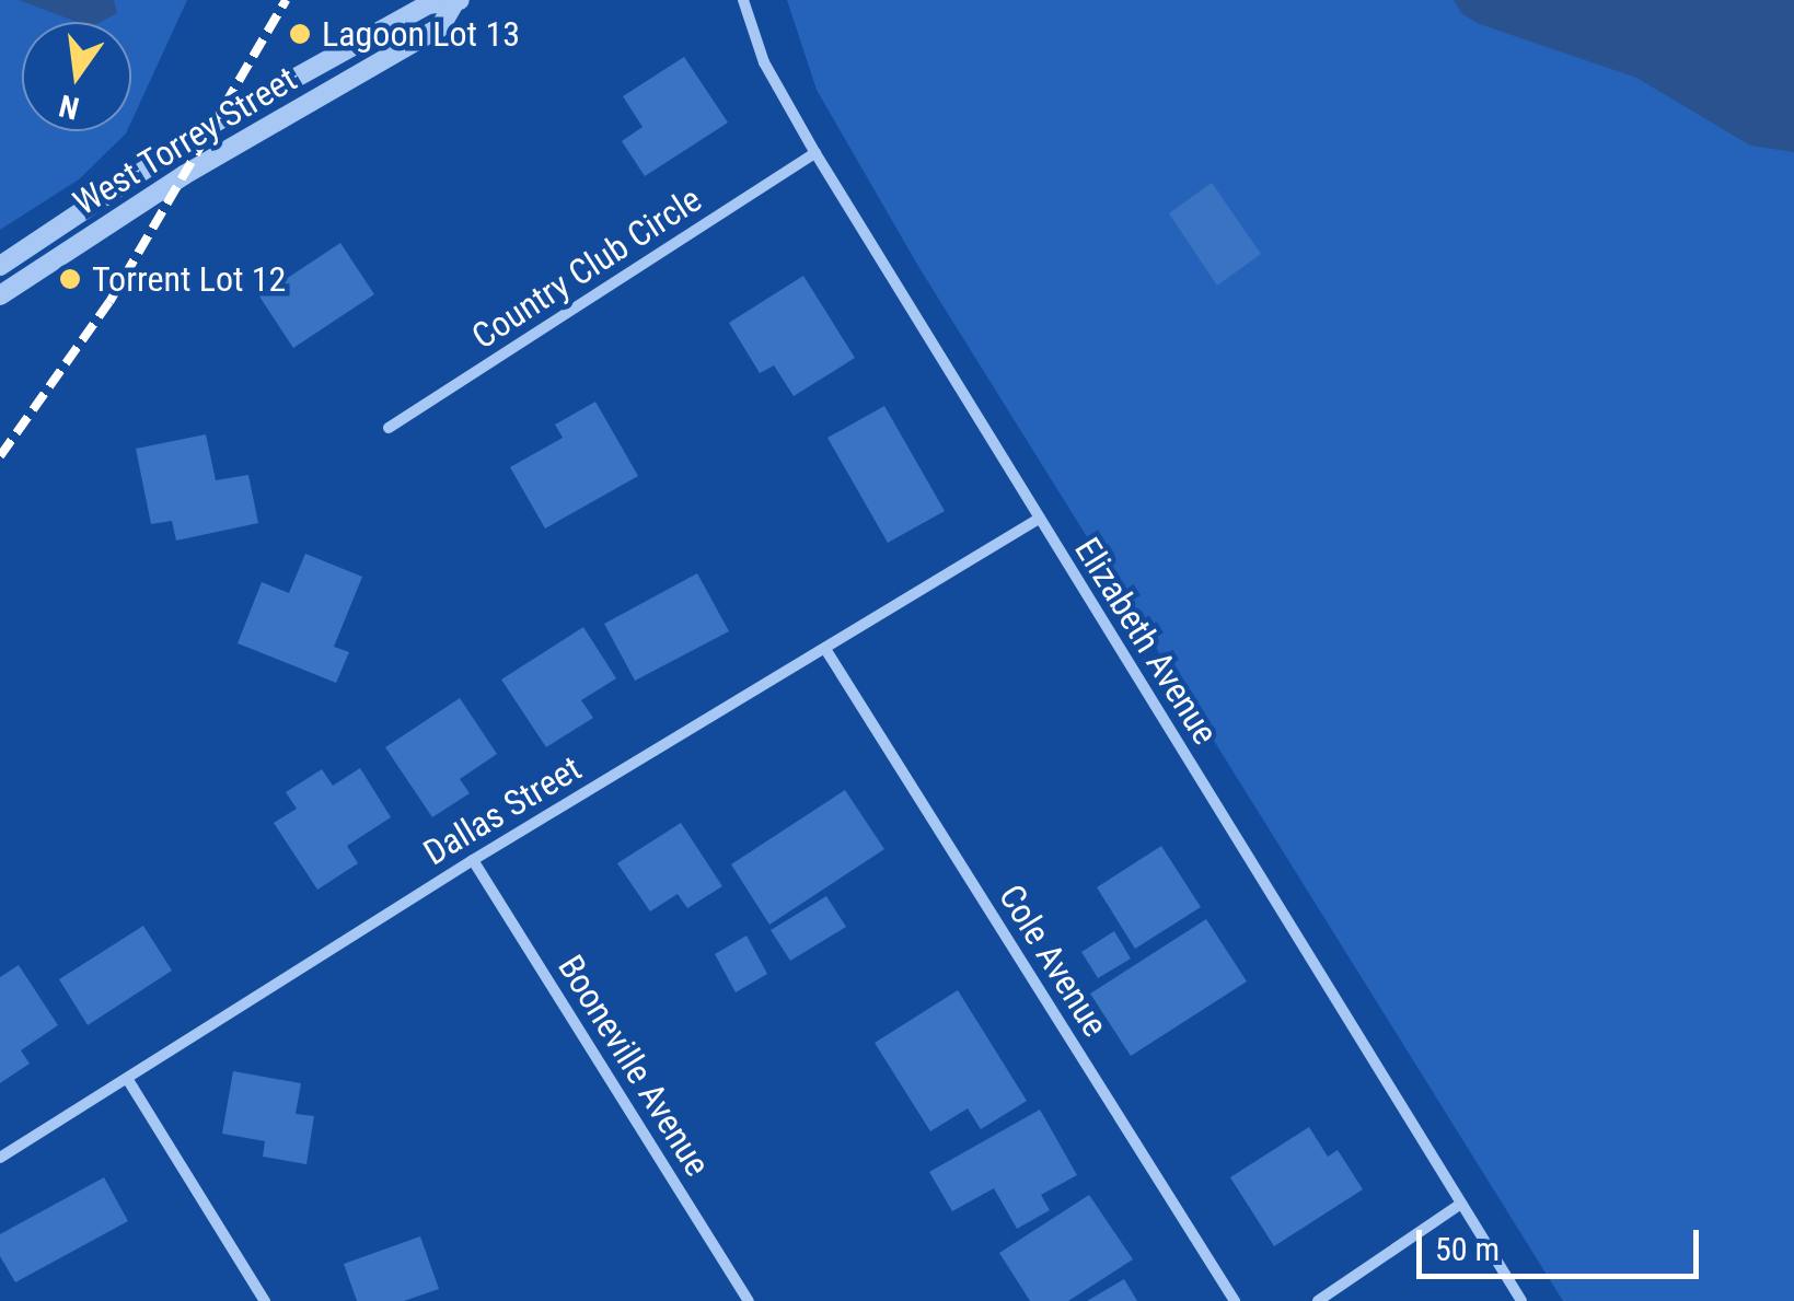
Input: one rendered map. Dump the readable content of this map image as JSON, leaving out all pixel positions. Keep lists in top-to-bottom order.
{
  "streets": {
    "street": [
      "West Torrey Street",
      "Country Club Circle",
      "Elizabeth Avenue",
      "Dallas Street",
      "Cole Avenue",
      "Booneville Avenue"
    ]
  },
  "crossings": [
    ["Country Club Circle", "Elizabeth Avenue"],
    ["Elizabeth Avenue", "Dallas Street"],
    ["Dallas Street", "Cole Avenue"],
    ["Dallas Street", "Booneville Avenue"]
  ],
  "places": ["Lagoon Lot 13", "Torrent Lot 12"],
  "scale_bar": "50 m",
  "north": "bottom"
}
